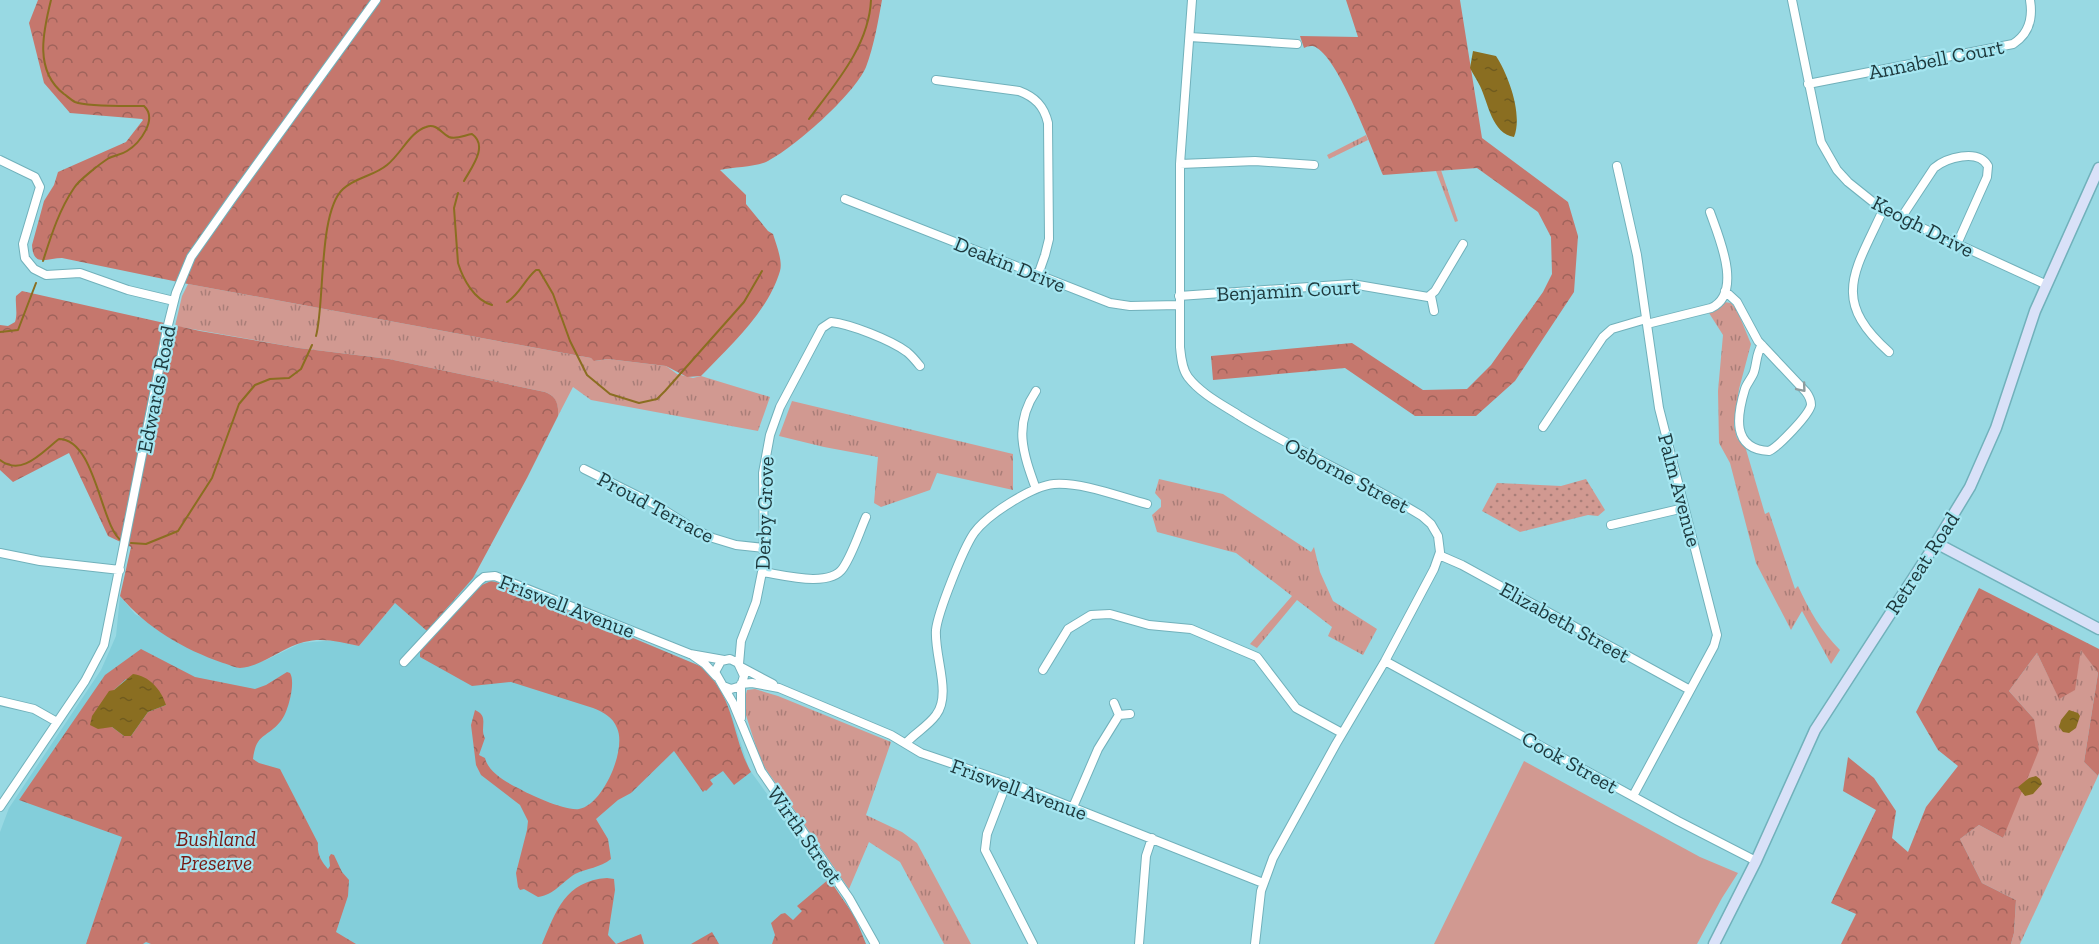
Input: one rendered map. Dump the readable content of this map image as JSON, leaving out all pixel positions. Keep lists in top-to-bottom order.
{
  "streets": {
    "street": [
      "Annabell Court",
      "Keogh Drive",
      "Deakin Drive",
      "Benjamin Court",
      "Edwards Road",
      "Osborne Street",
      "Palm Avenue",
      "Proud Terrace",
      "Derby Grove",
      "Retreat Road",
      "Friswell Avenue",
      "Elizabeth Street",
      "Cook Street",
      "Wirth Street"
    ]
  },
  "crossings": [
    ["Annabell Court", "Keogh Drive"],
    ["Keogh Drive", "Retreat Road"],
    ["Deakin Drive", "Benjamin Court"],
    ["Deakin Drive", "Osborne Street"],
    ["Benjamin Court", "Osborne Street"],
    ["Osborne Street", "Elizabeth Street"],
    ["Palm Avenue", "Elizabeth Street"],
    ["Palm Avenue", "Cook Street"],
    ["Proud Terrace", "Derby Grove"],
    ["Derby Grove", "Friswell Avenue"],
    ["Derby Grove", "Wirth Street"],
    ["Retreat Road", "Cook Street"],
    ["Friswell Avenue", "Wirth Street"]
  ],
  "parks": ["Bushland Preserve"]
}
